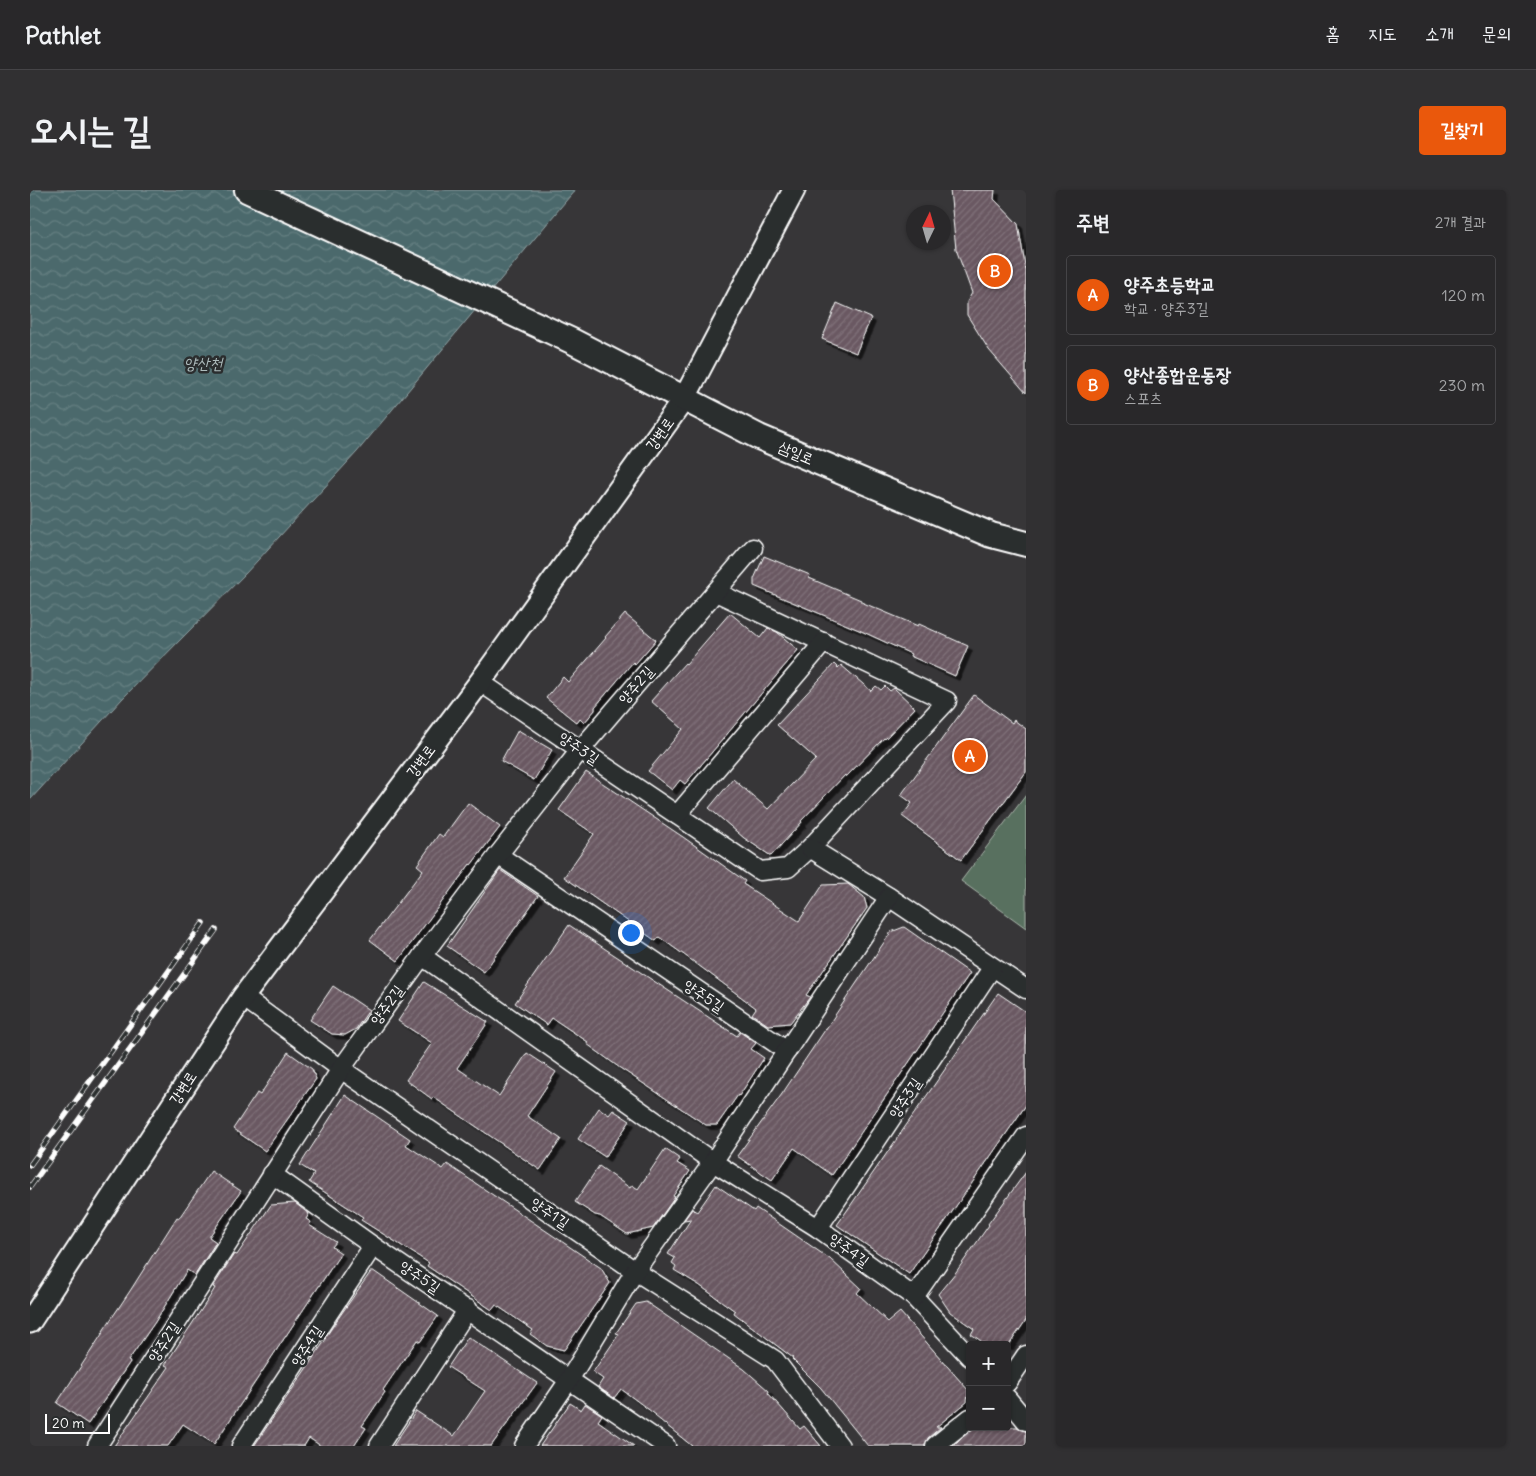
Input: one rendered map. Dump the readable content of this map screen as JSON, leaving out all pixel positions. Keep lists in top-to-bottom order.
{
  "streets": {
    "main road": ["삼일로"],
    "street": [
      "강변로",
      "양주2길",
      "양주3길",
      "양주5길",
      "양주1길",
      "양주4길"
    ]
  },
  "crossings": [
    ["강변로", "삼일로"],
    ["강변로", "양주3길"],
    ["강변로", "양주1길"],
    ["양주2길", "양주3길"],
    ["양주2길", "양주5길"],
    ["양주2길", "양주1길"],
    ["양주3길", "양주4길"],
    ["양주5길", "양주4길"]
  ],
  "water": ["양산천"],
  "scale_bar": "20 m",
  "north": "top",
  "page": {
    "header": "Pathlet",
    "nav": [
      "홈",
      "지도",
      "소개",
      "문의"
    ],
    "buttons": "길찾기",
    "title": "오시는 길",
    "heading": ["주변", "2개 결과"],
    "pins": ["B", "A"],
    "list": [
      {
        "mark": "A",
        "name": "양주초등학교",
        "note": "학교 · 양주3길",
        "value": "120 m"
      },
      {
        "mark": "B",
        "name": "양산종합운동장",
        "note": "스포츠",
        "value": "230 m"
      }
    ],
    "map_buttons": ["+", "−"],
    "scale": "20 m"
  }
}
